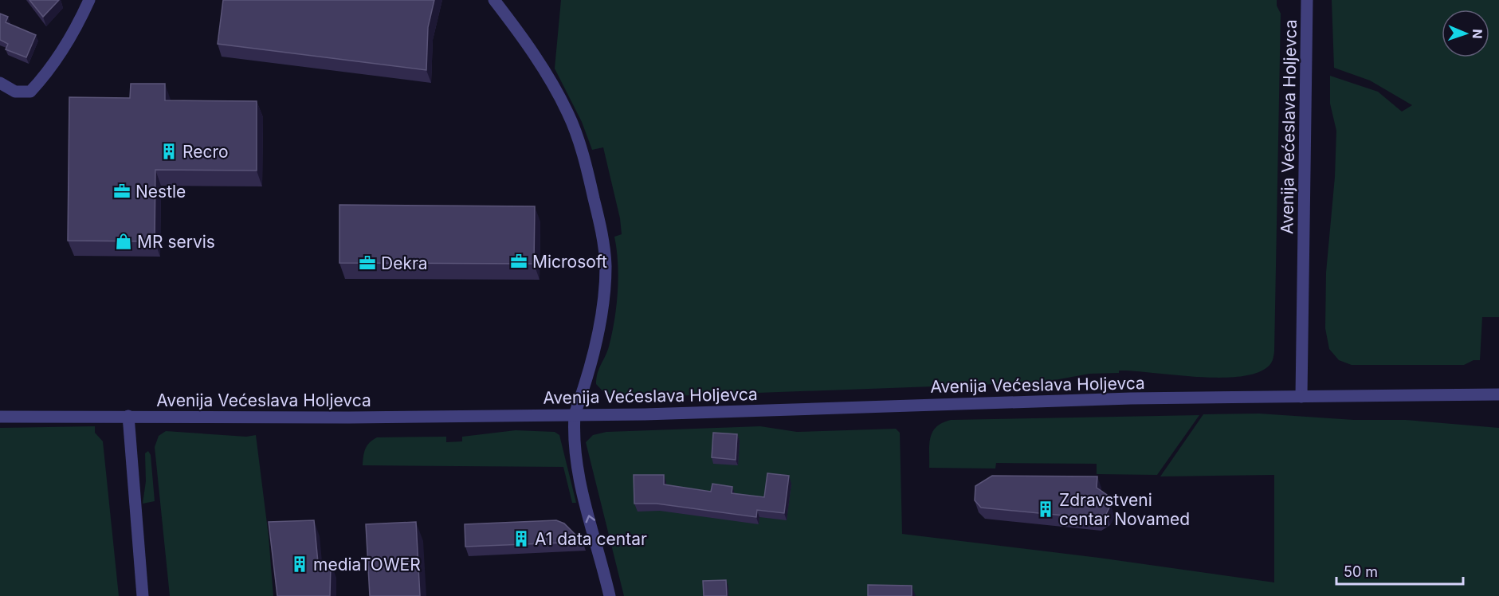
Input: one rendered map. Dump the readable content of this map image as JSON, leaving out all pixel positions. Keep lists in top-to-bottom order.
{
  "streets": {
    "street": ["Avenija Većeslava Holjevca"]
  },
  "places": {
    "building": [
      "Recro",
      "Zdravstveni centar Novamed",
      "A1 data centar",
      "mediaTOWER"
    ],
    "office": ["Nestle", "Microsoft", "Dekra"],
    "shop": ["MR servis"]
  },
  "scale_bar": "50 m",
  "north": "right"
}
